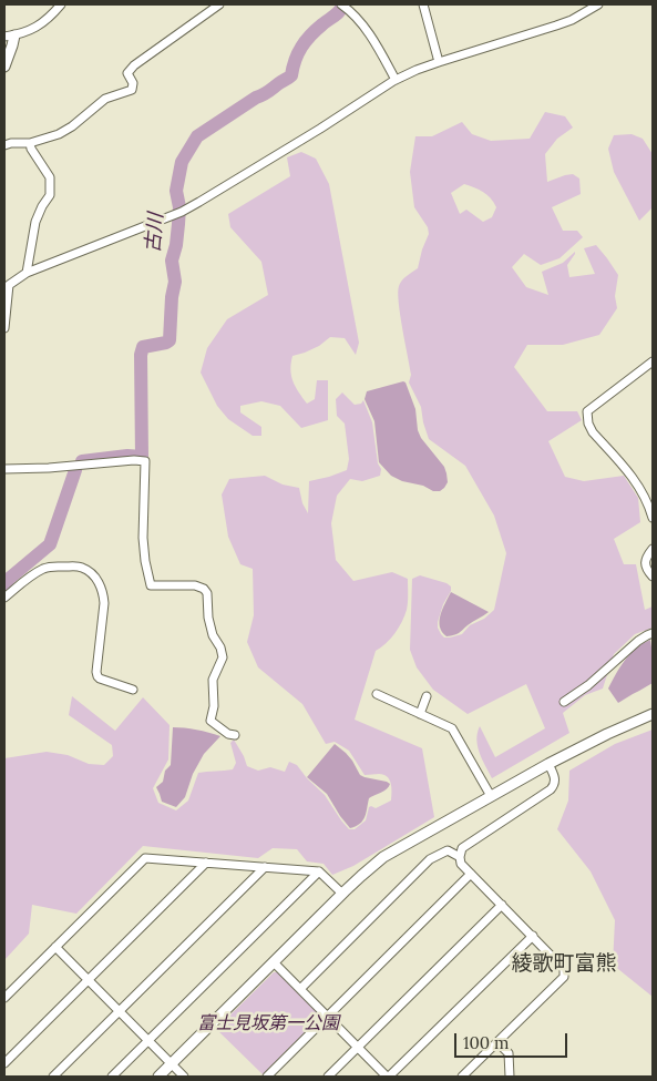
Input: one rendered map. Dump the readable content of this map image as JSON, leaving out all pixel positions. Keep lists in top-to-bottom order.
{
  "districts": ["綾歌町富熊"],
  "water": ["古川"],
  "parks": ["富士見坂第一公園"],
  "scale_bar": "100 m"
}
